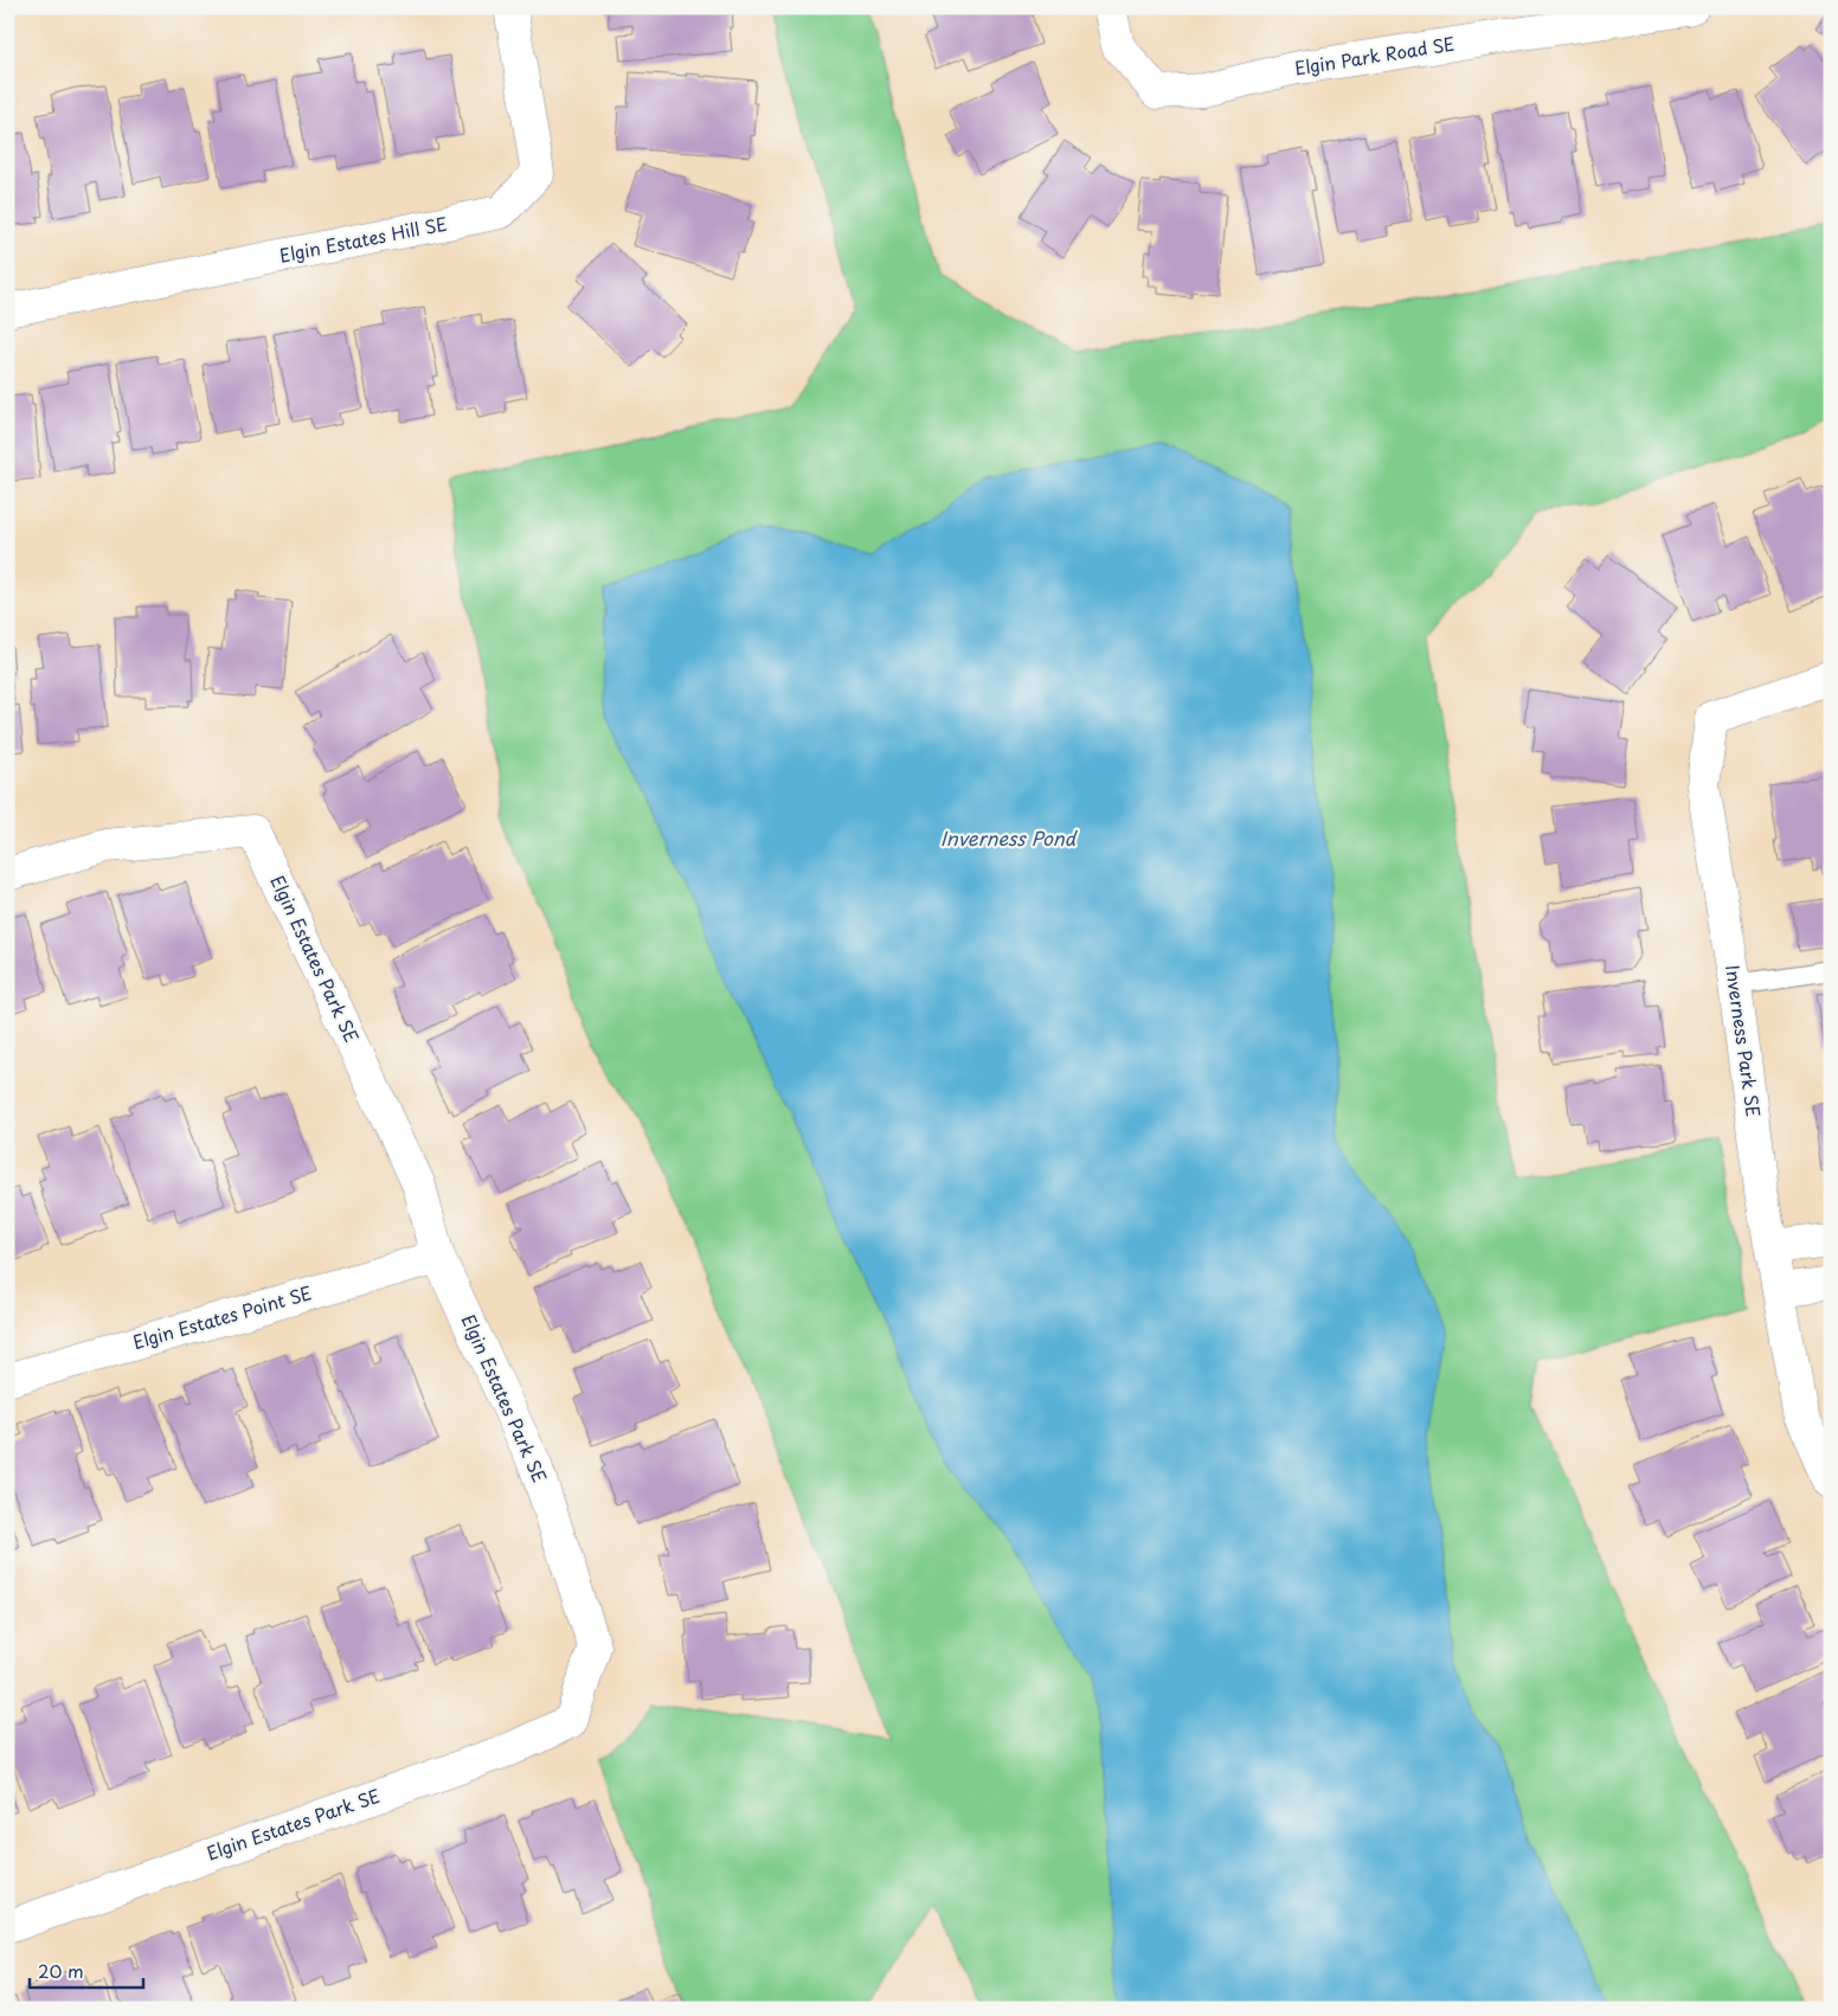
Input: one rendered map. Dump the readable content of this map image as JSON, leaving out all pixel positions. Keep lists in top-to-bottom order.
{
  "streets": {
    "street": [
      "Elgin Park Road SE",
      "Elgin Estates Hill SE",
      "Elgin Estates Park SE",
      "Inverness Park SE",
      "Elgin Estates Point SE"
    ]
  },
  "crossings": [
    ["Elgin Estates Park SE", "Elgin Estates Point SE"]
  ],
  "water": ["Inverness Pond"],
  "scale_bar": "20 m"
}
